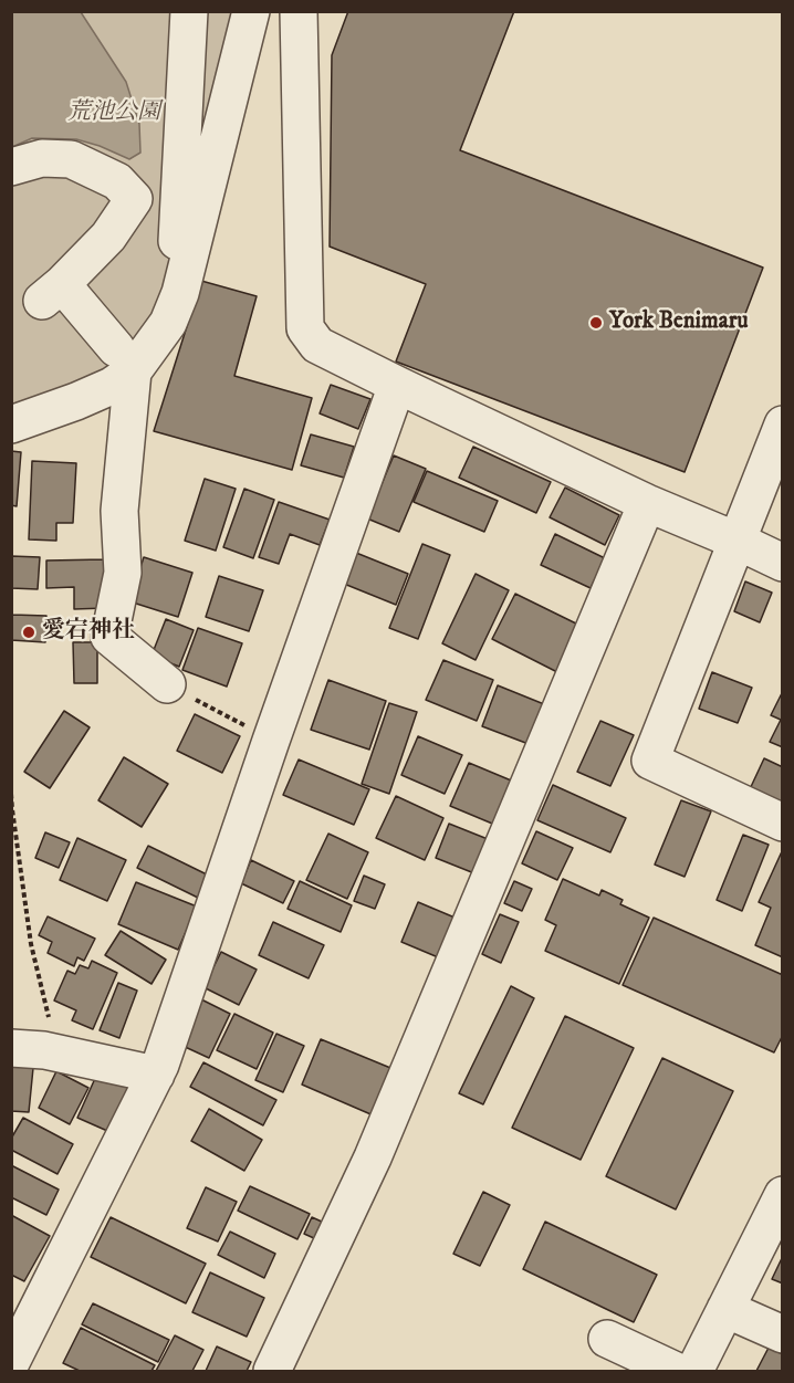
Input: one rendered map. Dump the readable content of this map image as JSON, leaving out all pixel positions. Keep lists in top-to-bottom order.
{
  "parks": ["荒池公園"],
  "places": ["York Benimaru", "愛宕神社"]
}
